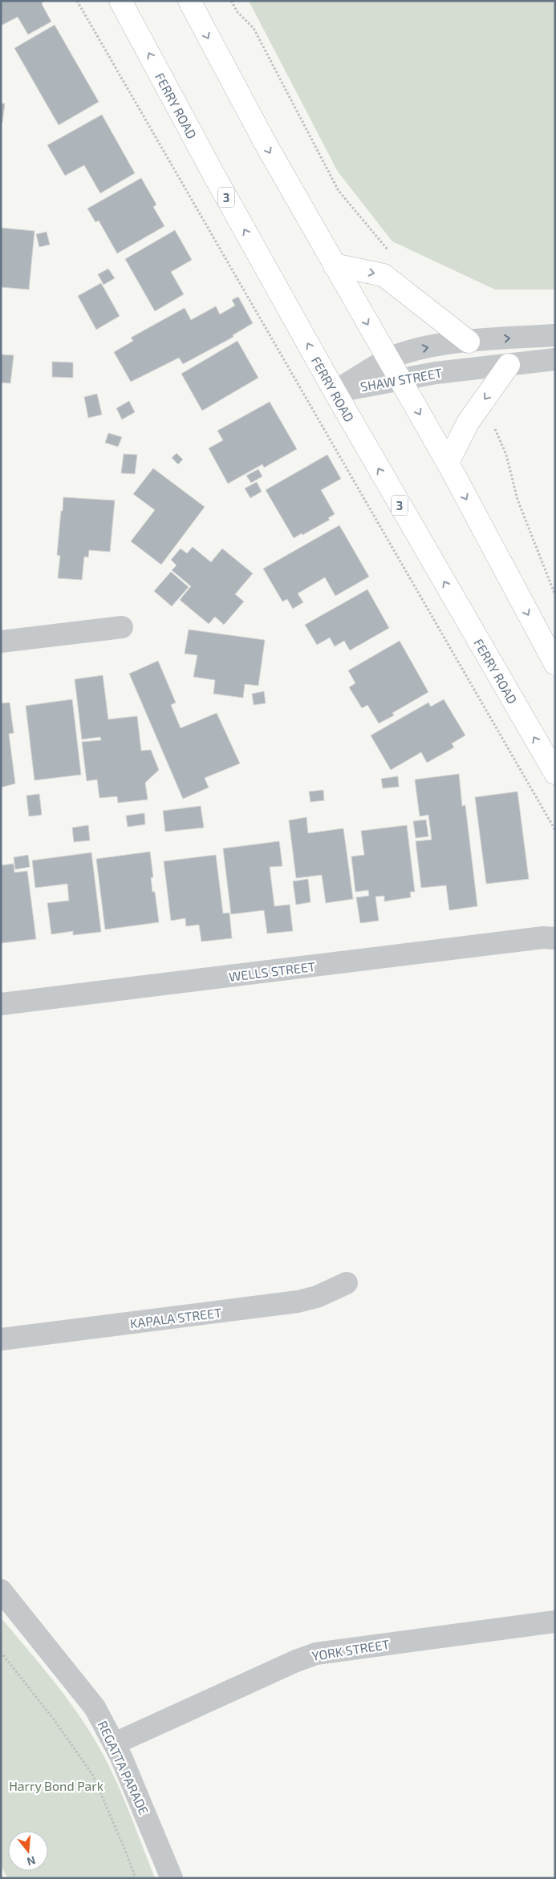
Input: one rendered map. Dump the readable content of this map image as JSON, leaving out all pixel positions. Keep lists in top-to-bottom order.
{
  "streets": {
    "main road": ["FERRY ROAD", "3"],
    "street": [
      "SHAW STREET",
      "WELLS STREET",
      "KAPALA STREET",
      "YORK STREET",
      "REGATTA PARADE"
    ]
  },
  "crossings": [
    ["FERRY ROAD", "SHAW STREET"],
    ["YORK STREET", "REGATTA PARADE"]
  ],
  "parks": ["Harry Bond Park"],
  "north": "bottom"
}
